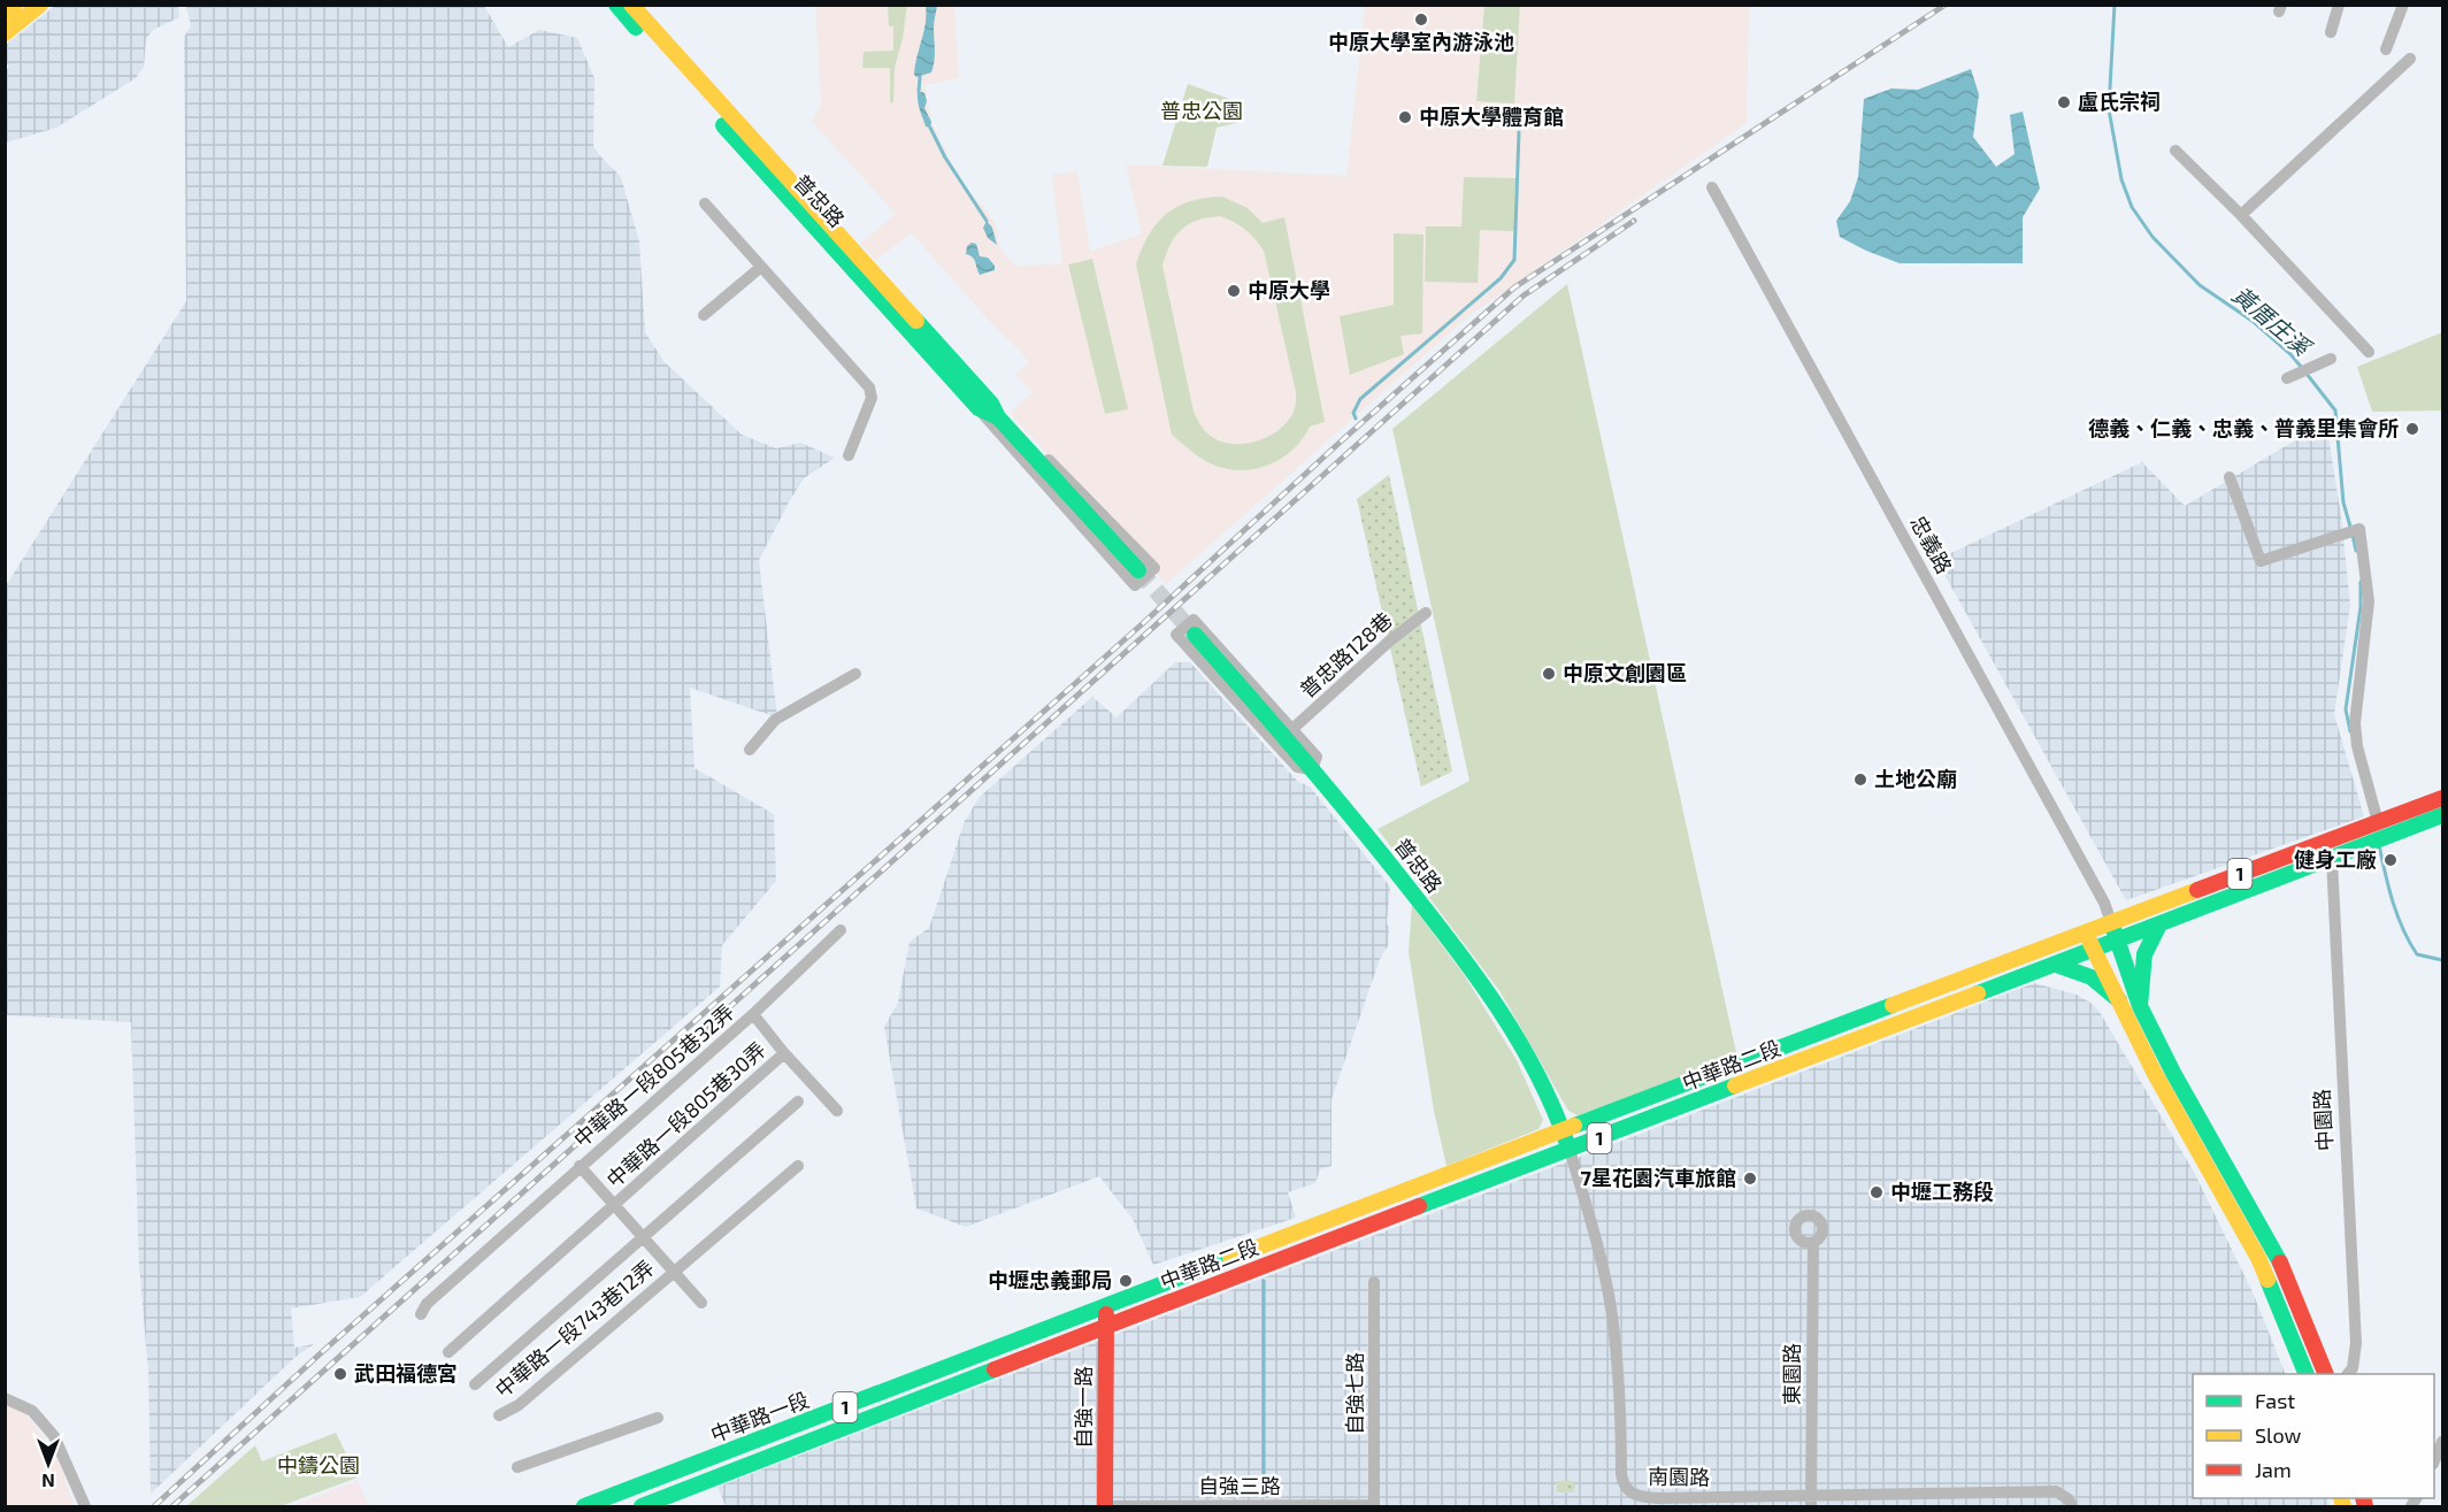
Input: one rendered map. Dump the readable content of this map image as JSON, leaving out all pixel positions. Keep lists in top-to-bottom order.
{
  "streets": {
    "main road": [
      "普忠路",
      "1",
      "中華路二段",
      "自強一路",
      "中華路一段"
    ],
    "street": [
      "忠義路",
      "普忠路128巷",
      "中華路一段805巷32弄",
      "中華路一段805巷30弄",
      "中園路",
      "中華路一段743巷12弄",
      "東園路",
      "自強七路",
      "南園路",
      "自強三路"
    ]
  },
  "crossings": [
    ["普忠路", "中華路二段"],
    ["普忠路", "南園路"],
    ["忠義路", "中華路二段"],
    ["中華路二段", "中園路"],
    ["中華路二段", "自強一路"],
    ["中華路二段", "中華路一段"],
    ["中華路二段", "南園路"],
    ["東園路", "南園路"],
    ["自強七路", "自強三路"],
    ["自強一路", "中華路一段"],
    ["自強一路", "自強三路"]
  ],
  "water": ["黃厝庄溪"],
  "parks": ["普忠公園", "中鑄公園"],
  "places": [
    "中原大學室內游泳池",
    "盧氏宗祠",
    "中原大學體育館",
    "中原大學",
    "德義、仁義、忠義、普義里集會所",
    "中原文創園區",
    "土地公廟",
    "健身工廠",
    "7星花園汽車旅館",
    "中壢工務段",
    "中壢忠義郵局",
    "武田福德宮"
  ],
  "legend": ["Fast", "Slow", "Jam"],
  "north": "bottom"
}
